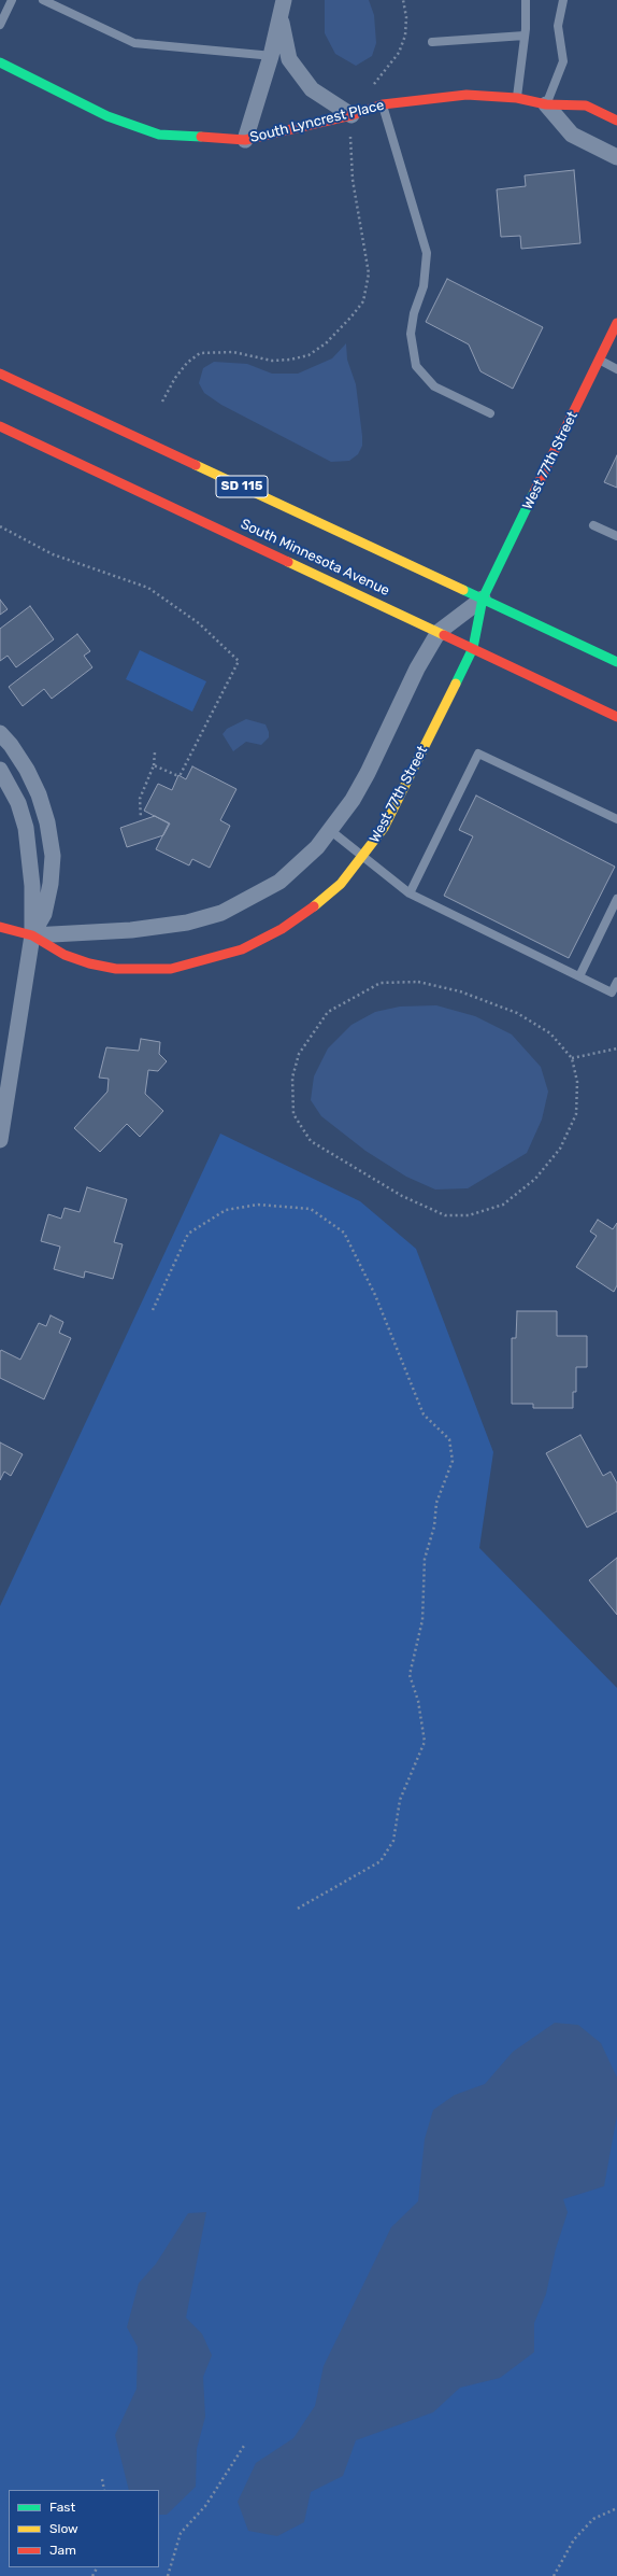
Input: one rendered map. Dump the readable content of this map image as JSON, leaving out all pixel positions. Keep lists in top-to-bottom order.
{
  "streets": {
    "street": [
      "South Lyncrest Place",
      "West 77th Street",
      "SD 115",
      "South Minnesota Avenue"
    ]
  },
  "crossings": [
    ["West 77th Street", "SD 115"],
    ["West 77th Street", "South Minnesota Avenue"]
  ],
  "legend": ["Fast", "Slow", "Jam"]
}
